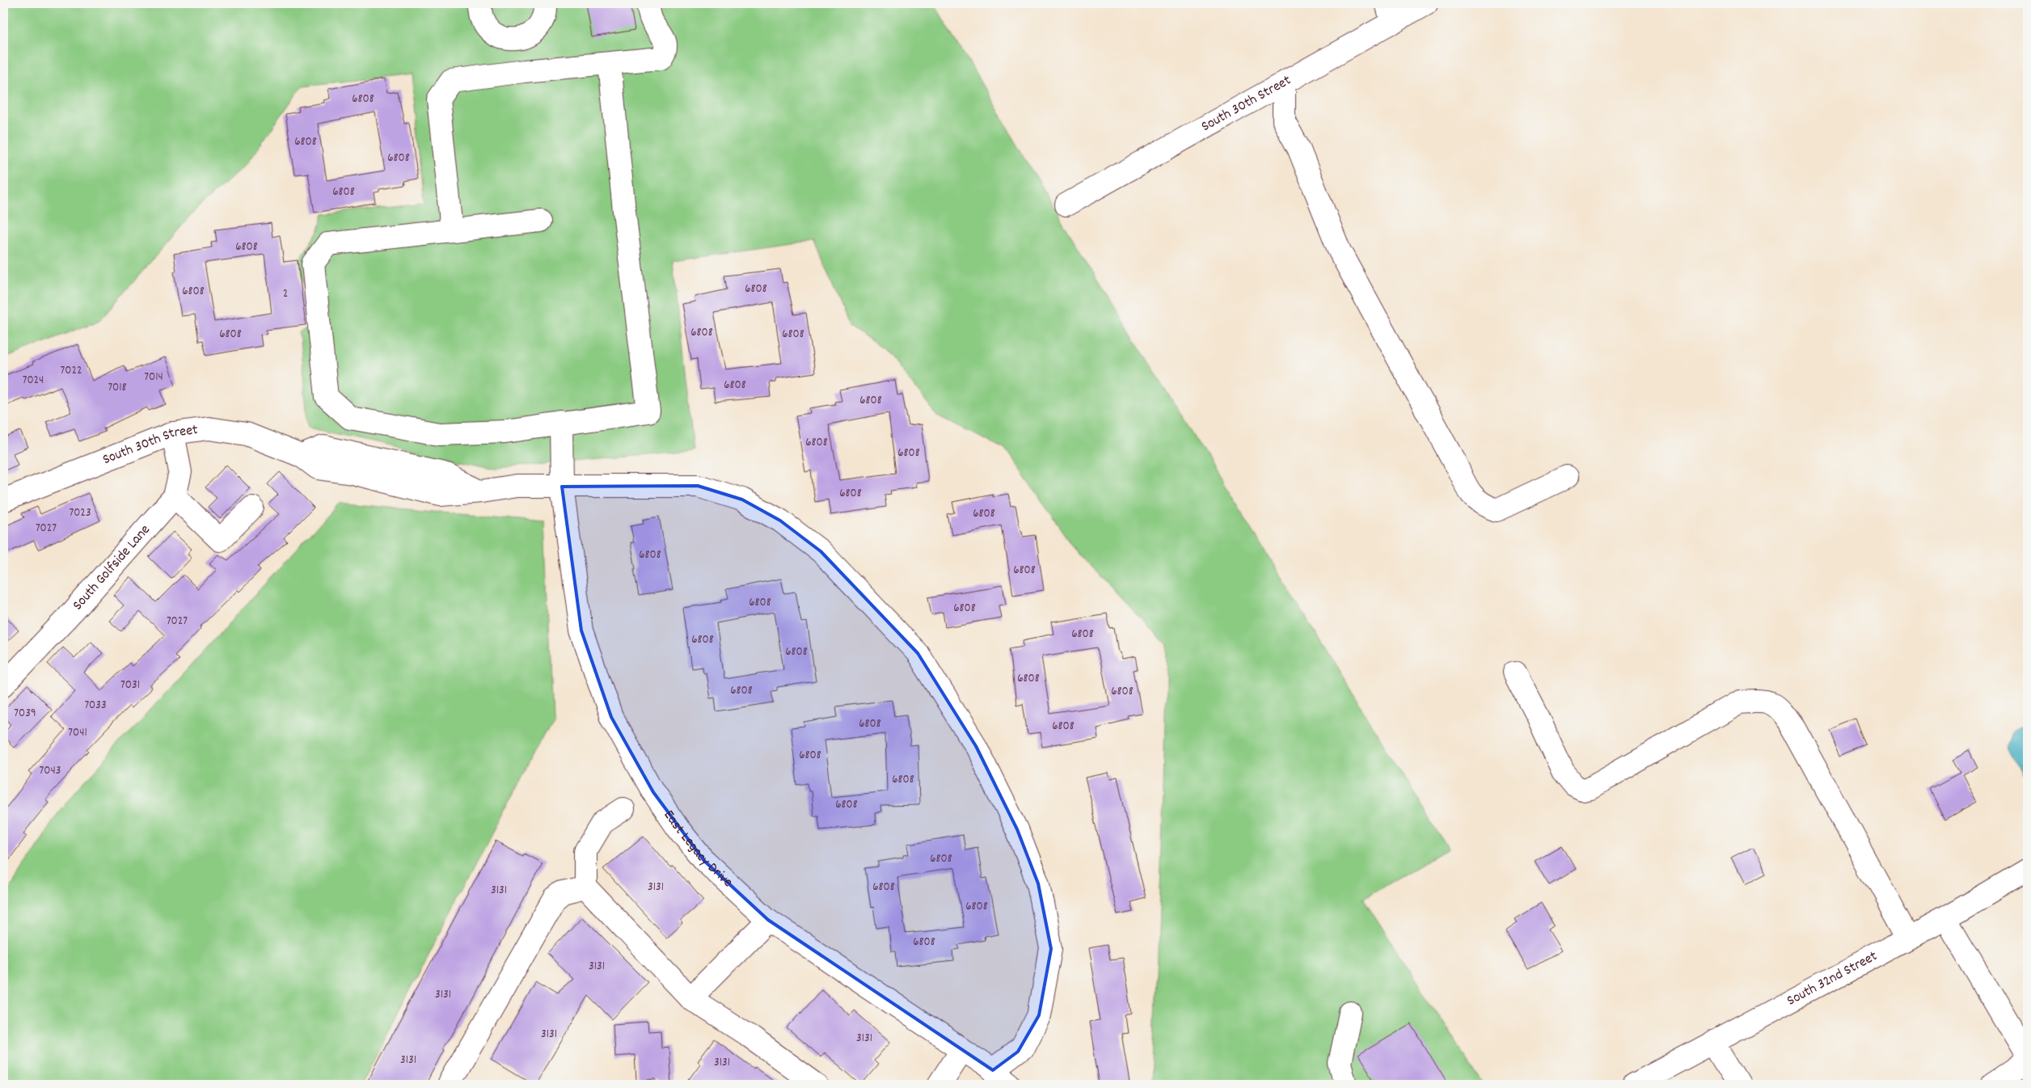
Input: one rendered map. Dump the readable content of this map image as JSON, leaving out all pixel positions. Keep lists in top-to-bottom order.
{
  "streets": {
    "street": [
      "South 30th Street",
      "South Golfside Lane",
      "East Legacy Drive",
      "South 32nd Street"
    ]
  },
  "crossings": [
    ["South 30th Street", "South Golfside Lane"],
    ["South 30th Street", "East Legacy Drive"]
  ],
  "house_numbers": [
    "6808",
    "6808",
    "6808",
    "6808",
    "6808",
    "6808",
    "6808",
    "2",
    "6808",
    "6808",
    "6808",
    "7022",
    "7014",
    "7024",
    "6808",
    "7018",
    "6808",
    "6808",
    "6808",
    "6808",
    "7023",
    "6808",
    "7027",
    "6808",
    "6808",
    "6808",
    "6808",
    "7027",
    "6808",
    "6808",
    "6808",
    "6808",
    "7031",
    "6808",
    "6808",
    "7033",
    "7039",
    "6808",
    "6808",
    "7041",
    "6808",
    "7043",
    "6808",
    "6808",
    "6808",
    "3131",
    "6808",
    "3131",
    "6808",
    "6808",
    "3131",
    "3131",
    "3131",
    "3131",
    "3131",
    "3131"
  ]
}
